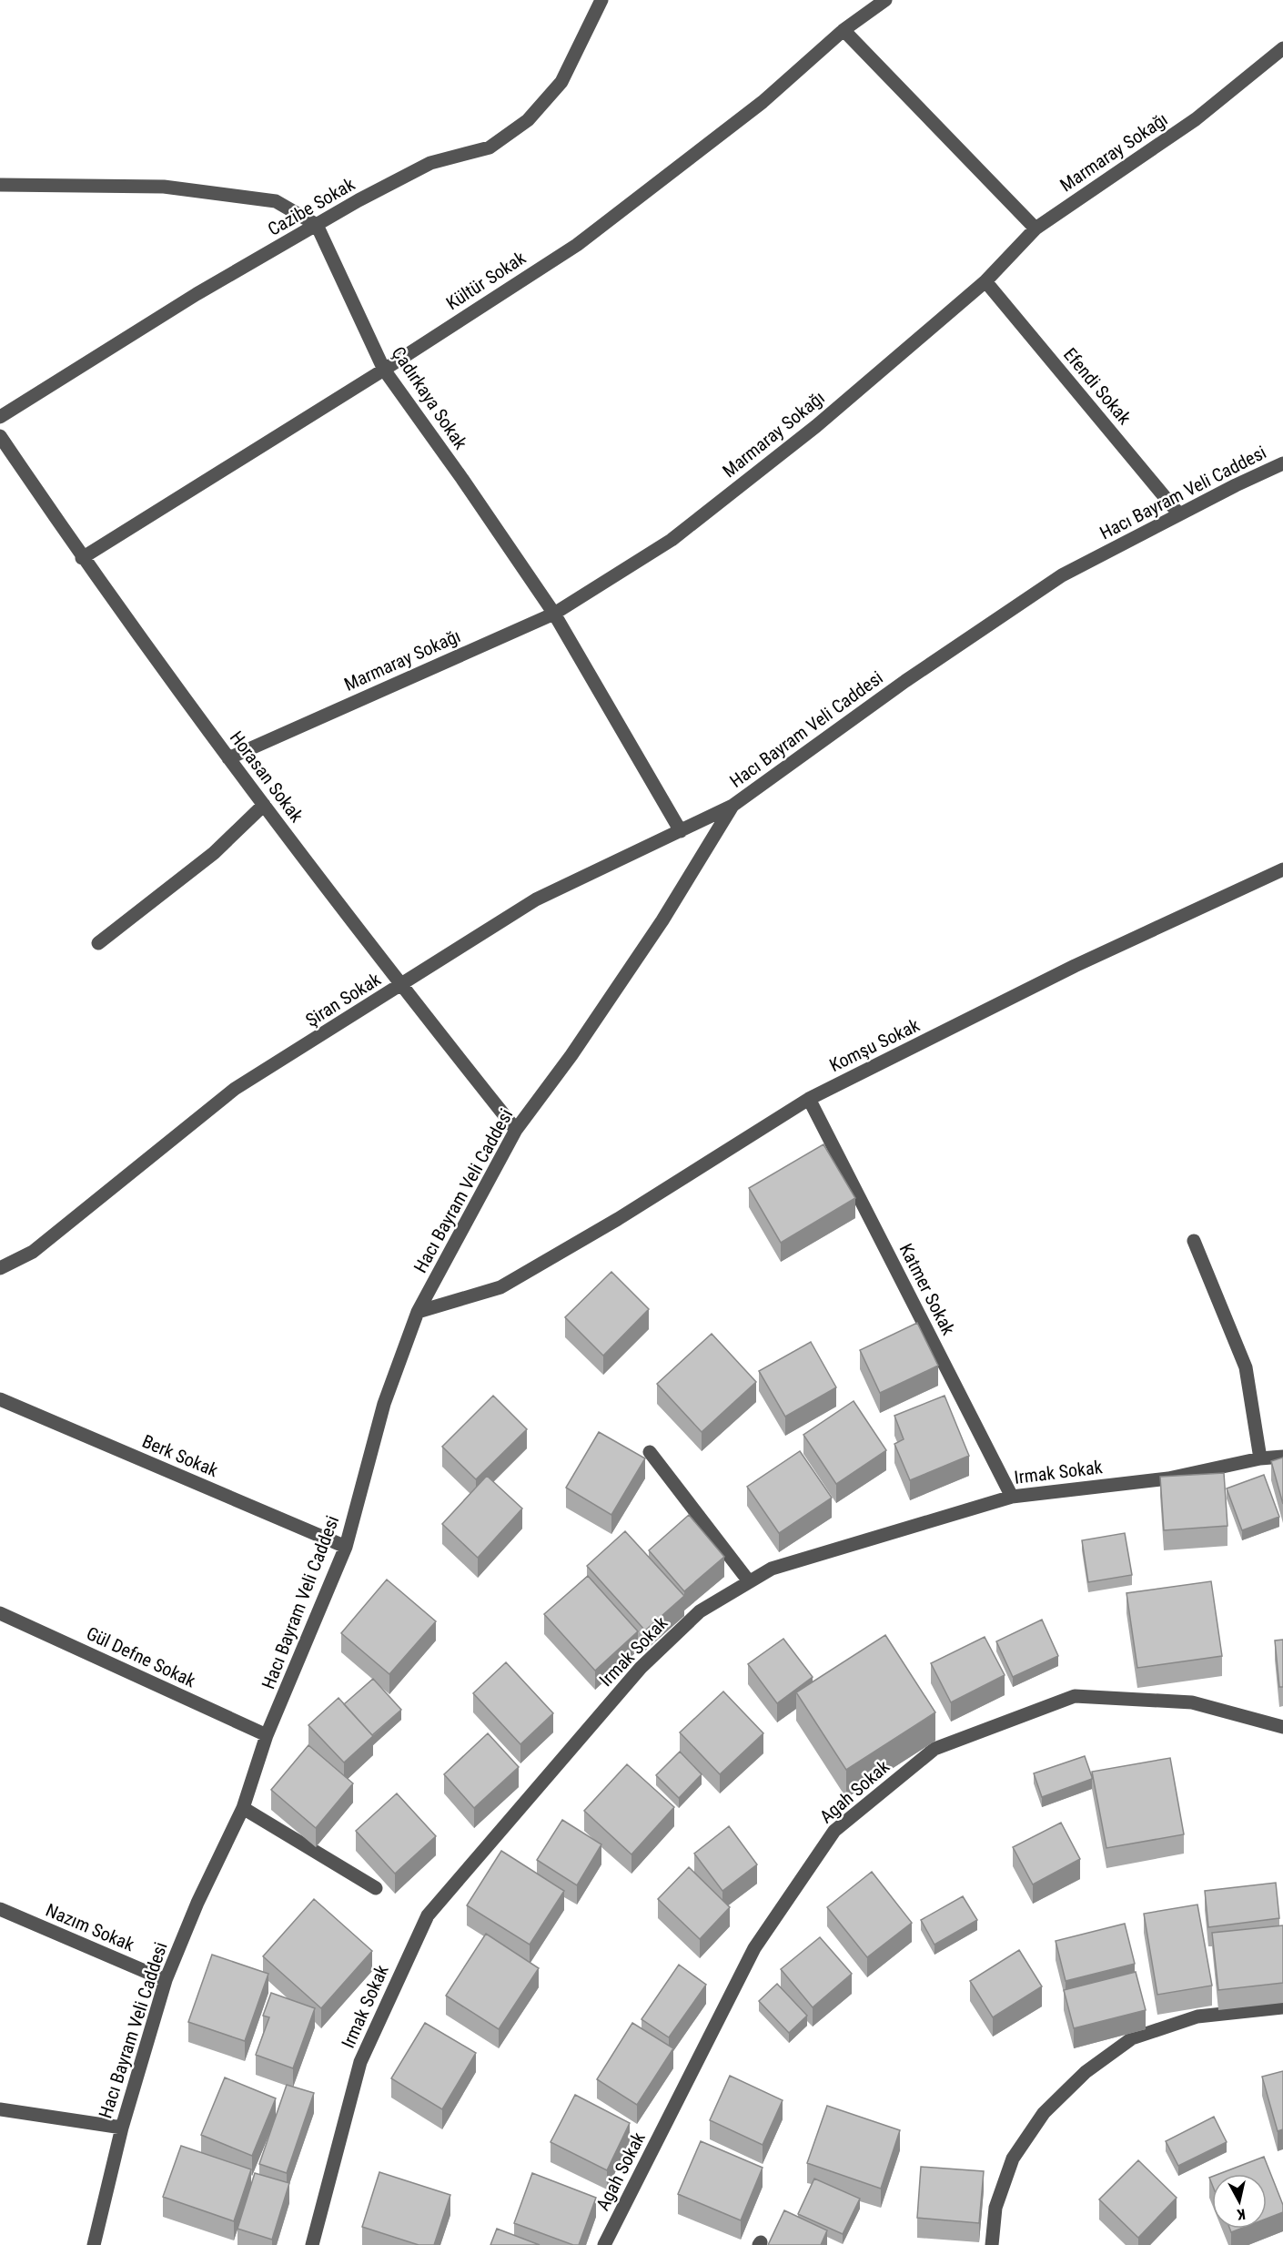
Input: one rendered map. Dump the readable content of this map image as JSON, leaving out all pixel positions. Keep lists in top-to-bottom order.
{
  "streets": {
    "street": [
      "Marmaray Sokağı",
      "Cazibe Sokak",
      "Kültür Sokak",
      "Efendi Sokak",
      "Çadırkaya Sokak",
      "Hacı Bayram Veli Caddesi",
      "Horasan Sokak",
      "Şiran Sokak",
      "Komşu Sokak",
      "Katmer Sokak",
      "Berk Sokak",
      "Irmak Sokak",
      "Gül Defne Sokak",
      "Agah Sokak",
      "Nazım Sokak"
    ]
  },
  "crossings": [
    ["Marmaray Sokağı", "Efendi Sokak"],
    ["Marmaray Sokağı", "Çadırkaya Sokak"],
    ["Marmaray Sokağı", "Horasan Sokak"],
    ["Cazibe Sokak", "Çadırkaya Sokak"],
    ["Kültür Sokak", "Çadırkaya Sokak"],
    ["Kültür Sokak", "Horasan Sokak"],
    ["Efendi Sokak", "Hacı Bayram Veli Caddesi"],
    ["Çadırkaya Sokak", "Şiran Sokak"],
    ["Hacı Bayram Veli Caddesi", "Horasan Sokak"],
    ["Hacı Bayram Veli Caddesi", "Şiran Sokak"],
    ["Hacı Bayram Veli Caddesi", "Komşu Sokak"],
    ["Hacı Bayram Veli Caddesi", "Berk Sokak"],
    ["Hacı Bayram Veli Caddesi", "Gül Defne Sokak"],
    ["Hacı Bayram Veli Caddesi", "Nazım Sokak"],
    ["Horasan Sokak", "Şiran Sokak"],
    ["Komşu Sokak", "Katmer Sokak"],
    ["Katmer Sokak", "Irmak Sokak"]
  ],
  "north": "bottom"
}
